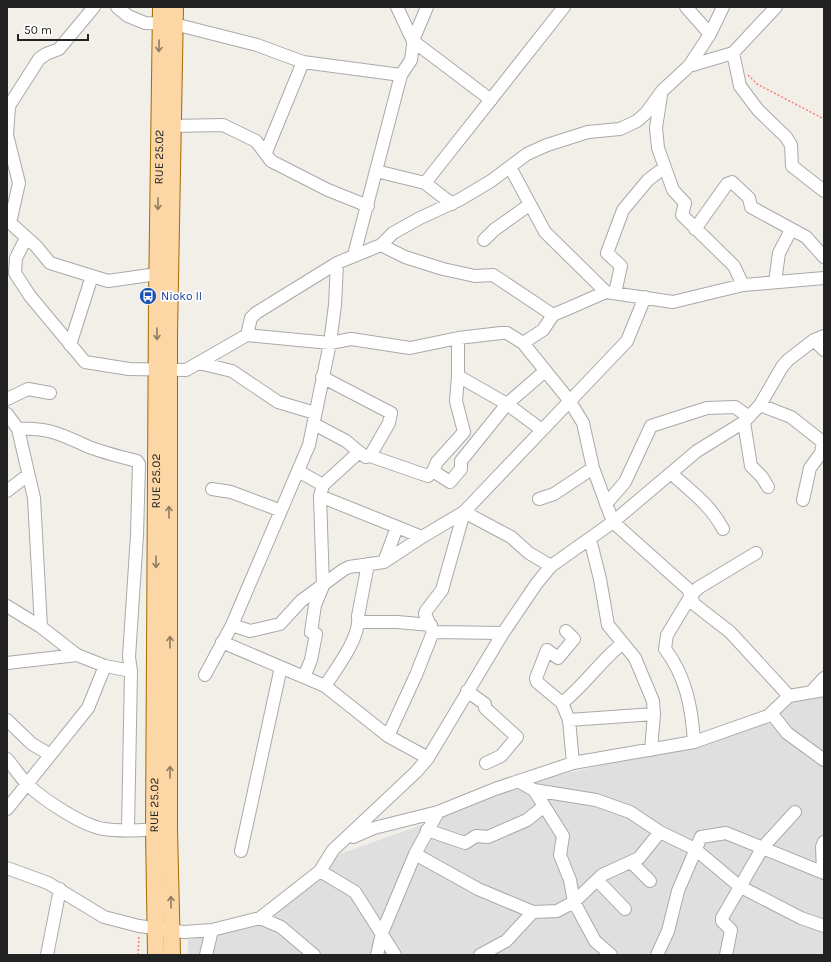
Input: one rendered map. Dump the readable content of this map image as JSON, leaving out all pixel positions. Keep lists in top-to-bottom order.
{
  "streets": {
    "main road": ["RUE 25.02"]
  },
  "places": {
    "bus stop": ["Nioko II"]
  },
  "scale_bar": "50 m"
}
